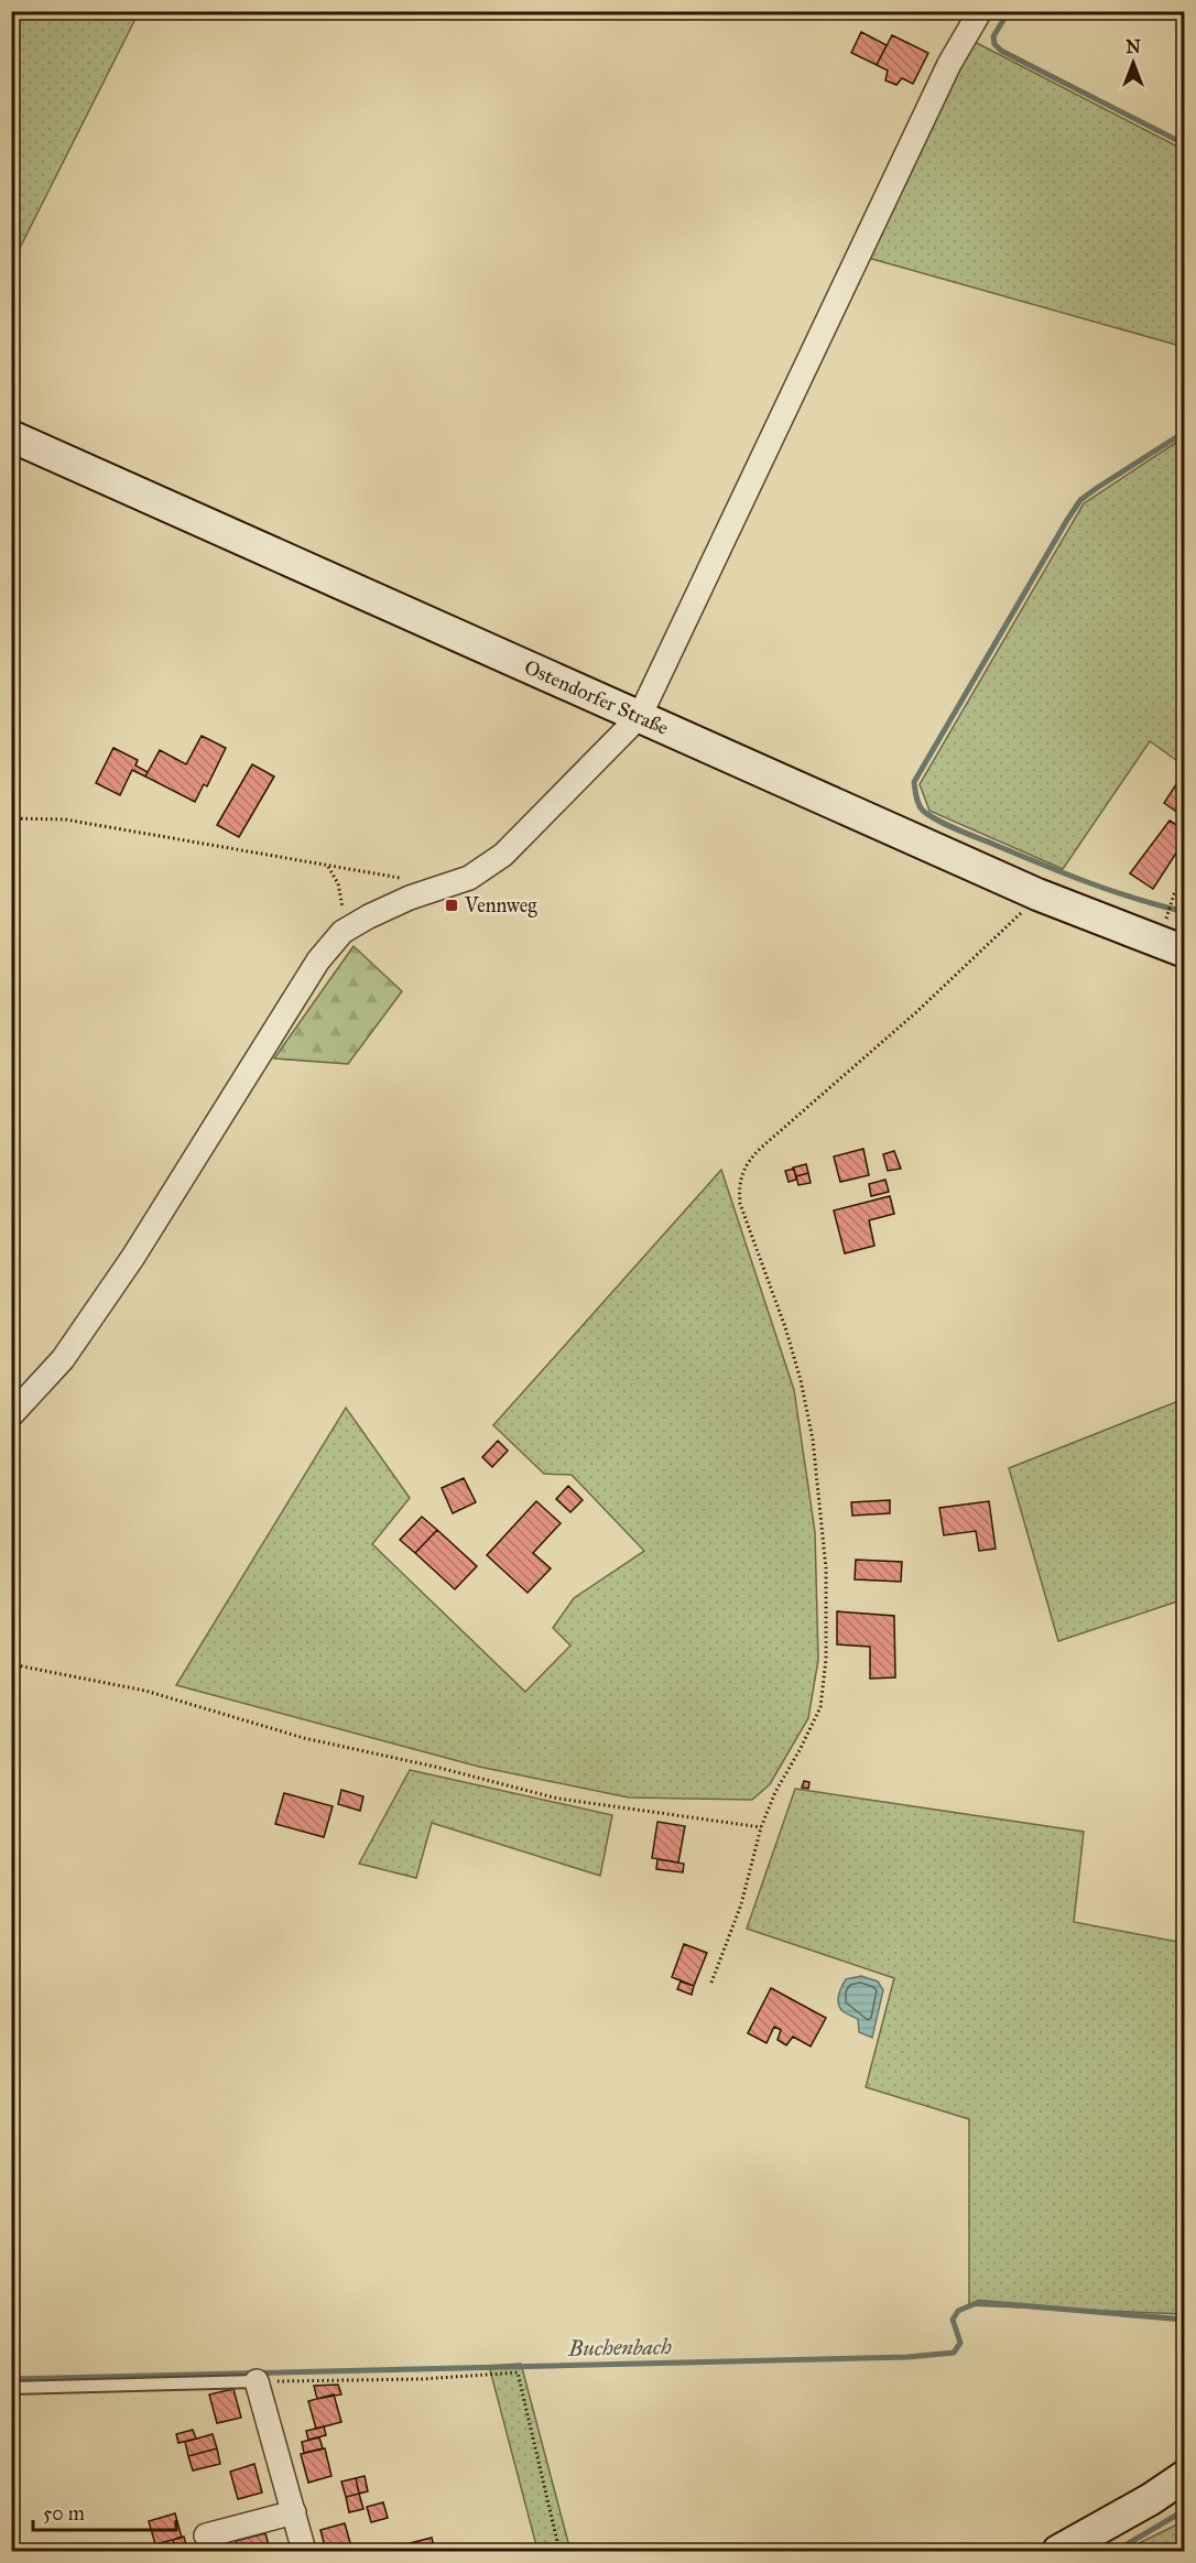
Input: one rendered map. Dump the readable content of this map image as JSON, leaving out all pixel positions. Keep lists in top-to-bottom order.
{
  "streets": {
    "main road": ["Ostendorfer Straße"]
  },
  "water": ["Buchenbach"],
  "places": {
    "transit": ["Vennweg"]
  },
  "scale_bar": "50 m",
  "north": "top"
}
